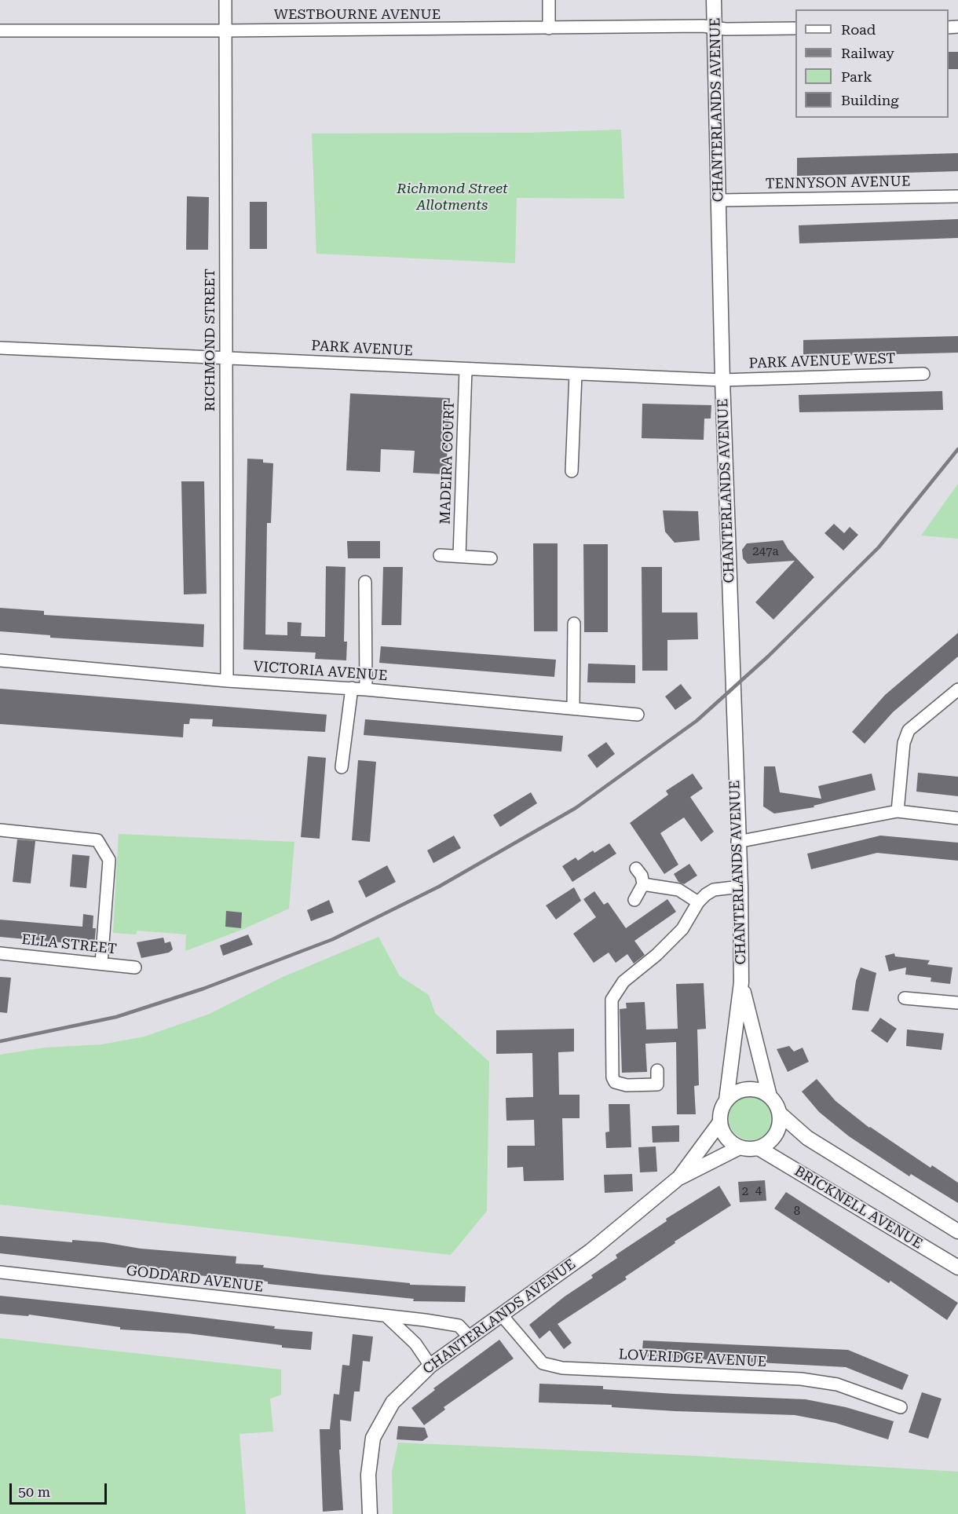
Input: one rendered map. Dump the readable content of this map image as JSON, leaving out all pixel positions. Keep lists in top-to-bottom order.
{
  "streets": {
    "street": [
      "WESTBOURNE AVENUE",
      "CHANTERLANDS AVENUE",
      "TENNYSON AVENUE",
      "RICHMOND STREET",
      "PARK AVENUE",
      "PARK AVENUE WEST",
      "MADEIRA COURT",
      "VICTORIA AVENUE",
      "ELLA STREET",
      "BRICKNELL AVENUE",
      "GODDARD AVENUE",
      "LOVERIDGE AVENUE"
    ]
  },
  "crossings": [
    ["WESTBOURNE AVENUE", "CHANTERLANDS AVENUE"],
    ["WESTBOURNE AVENUE", "RICHMOND STREET"],
    ["CHANTERLANDS AVENUE", "TENNYSON AVENUE"],
    ["CHANTERLANDS AVENUE", "PARK AVENUE"],
    ["CHANTERLANDS AVENUE", "PARK AVENUE WEST"],
    ["CHANTERLANDS AVENUE", "BRICKNELL AVENUE"],
    ["CHANTERLANDS AVENUE", "GODDARD AVENUE"],
    ["CHANTERLANDS AVENUE", "LOVERIDGE AVENUE"],
    ["RICHMOND STREET", "PARK AVENUE"],
    ["RICHMOND STREET", "VICTORIA AVENUE"],
    ["PARK AVENUE", "PARK AVENUE WEST"],
    ["PARK AVENUE", "MADEIRA COURT"]
  ],
  "parks": ["Richmond Street Allotments"],
  "house_numbers": [
    "247a",
    "4",
    "2",
    "8"
  ],
  "legend": [
    "Road",
    "Railway",
    "Park",
    "Building"
  ],
  "scale_bar": "50 m"
}
